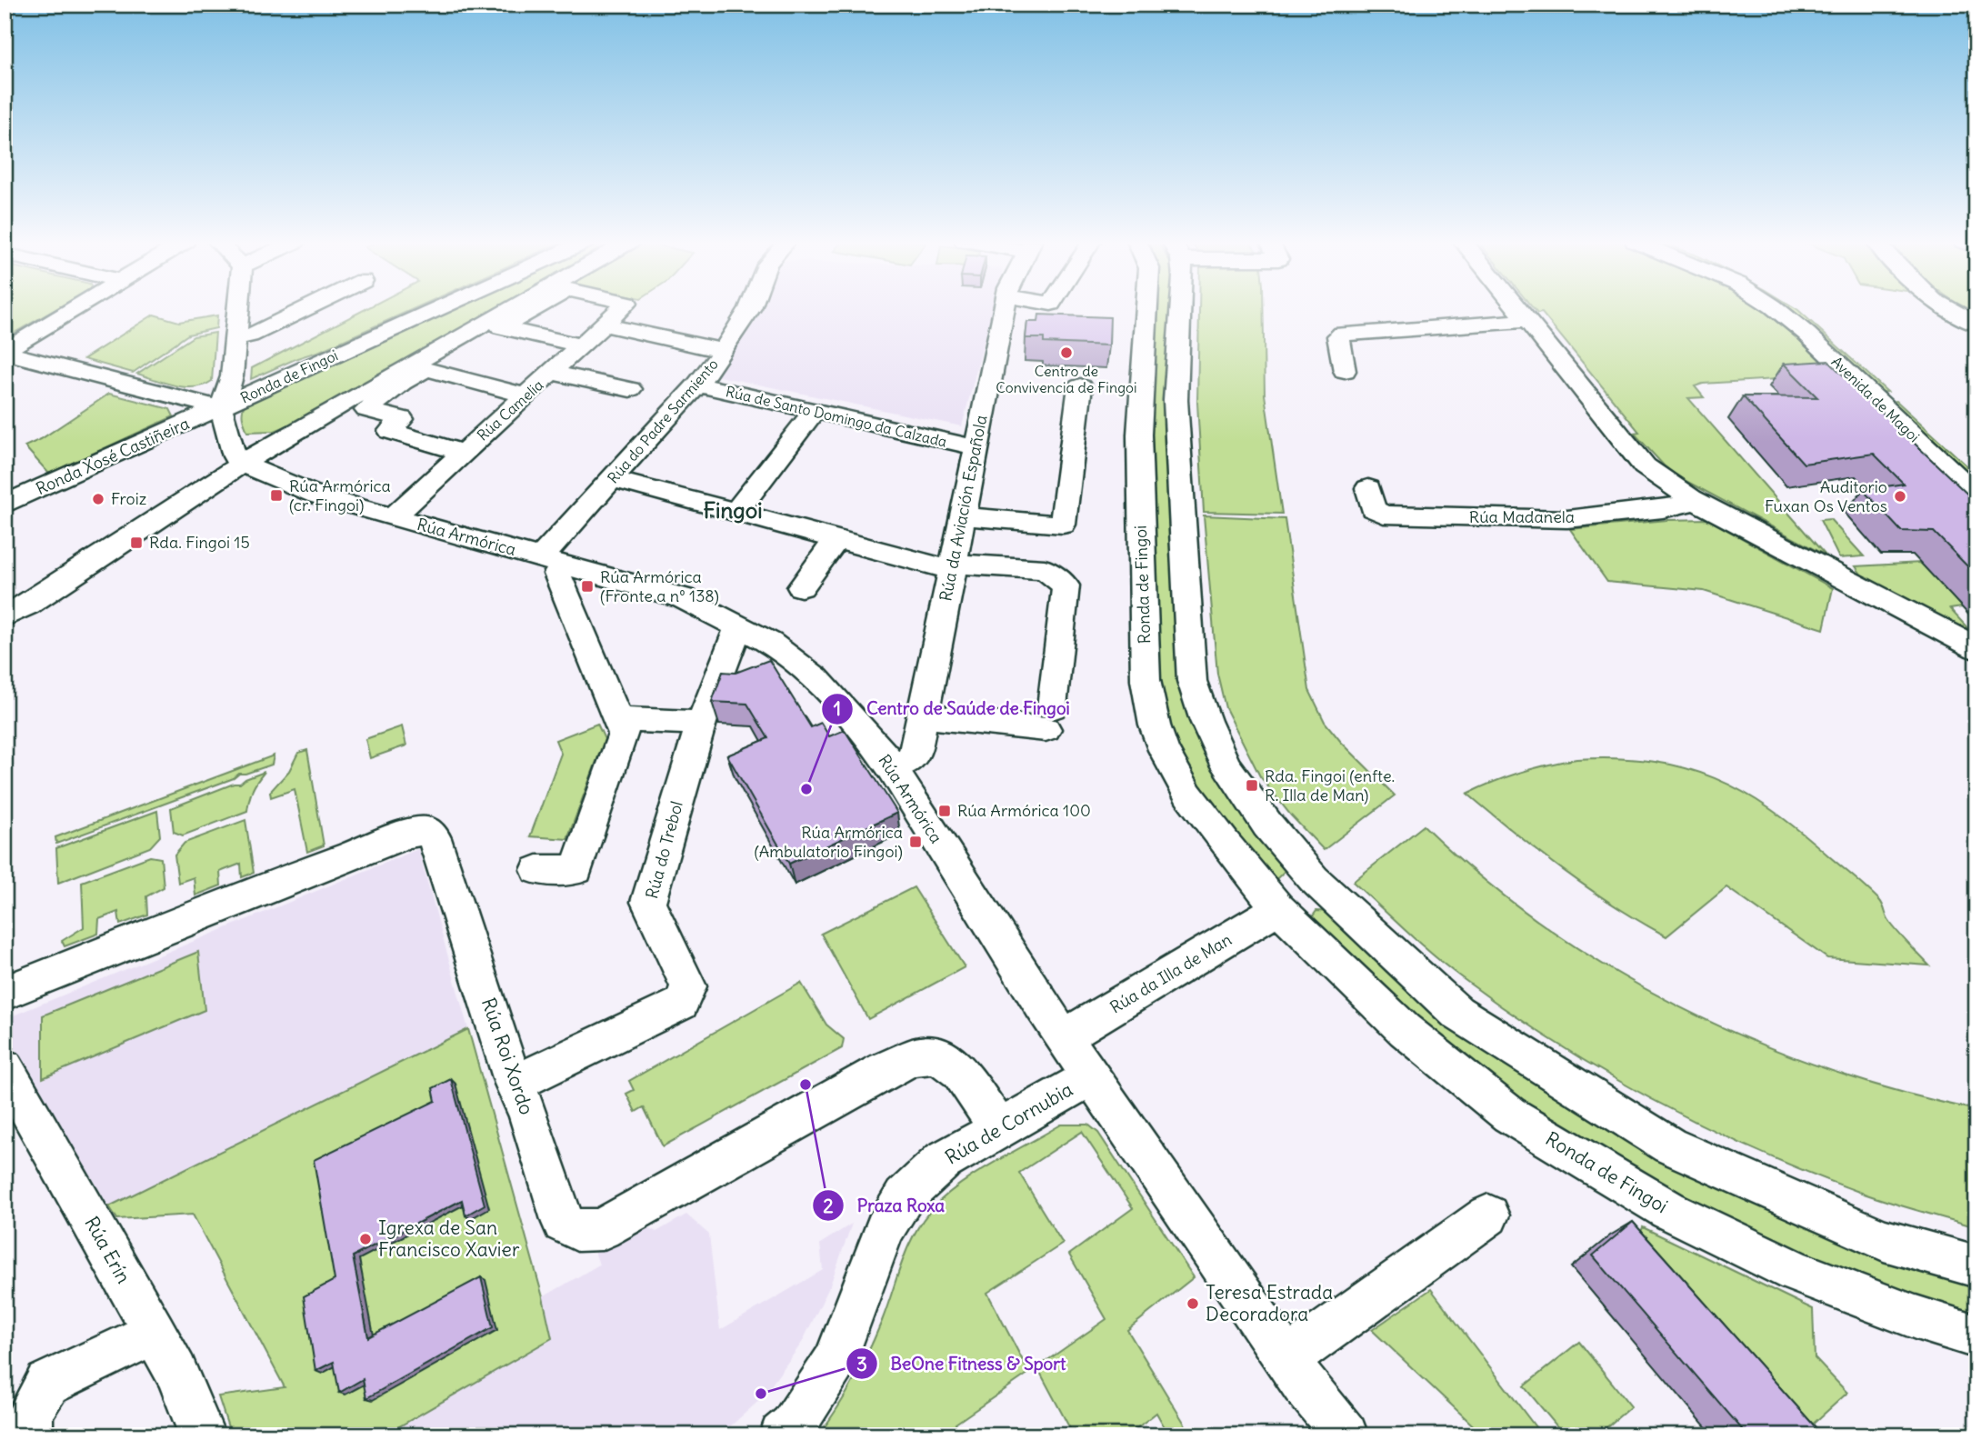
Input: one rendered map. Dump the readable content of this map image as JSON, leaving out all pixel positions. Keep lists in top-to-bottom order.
{
  "streets": {
    "street": [
      "Ronda de Fingoi",
      "Avenida de Magoi",
      "Rúa Camelia",
      "Rúa de Santo Domingo da Calzada",
      "Rúa do Padre Sarmiento",
      "Ronda Xosé Castiñeira",
      "Rúa da Aviación Española",
      "Rúa Madanela",
      "Rúa Armórica",
      "Rúa do Trebol",
      "Rúa da Illa de Man",
      "Rúa Roi Xordo",
      "Rúa de Cornubia",
      "Rúa Erín"
    ]
  },
  "crossings": [
    ["Ronda de Fingoi", "Ronda Xosé Castiñeira"],
    ["Ronda de Fingoi", "Rúa Armórica"],
    ["Ronda de Fingoi", "Rúa da Illa de Man"],
    ["Rúa Camelia", "Rúa Armórica"],
    ["Rúa de Santo Domingo da Calzada", "Rúa do Padre Sarmiento"],
    ["Rúa de Santo Domingo da Calzada", "Rúa da Aviación Española"],
    ["Rúa do Padre Sarmiento", "Rúa Armórica"],
    ["Rúa da Aviación Española", "Rúa Armórica"],
    ["Rúa Armórica", "Rúa do Trebol"],
    ["Rúa Armórica", "Rúa da Illa de Man"],
    ["Rúa Armórica", "Rúa de Cornubia"],
    ["Rúa do Trebol", "Rúa Roi Xordo"],
    ["Rúa Roi Xordo", "Rúa de Cornubia"]
  ],
  "districts": ["Fingoi"],
  "places": {
    "other": [
      "Centro de Convivencia de Fingoi",
      "Auditorio Fuxan Os Ventos",
      "Froiz",
      "Centro de Saúde de Fingoi",
      "Praza Roxa",
      "Igrexa de San Francisco Xavier",
      "Teresa Estrada Decoradora",
      "BeOne Fitness & Sport"
    ],
    "transit": [
      "Rúa Armórica (cr. Fingoi)",
      "Rda. Fingoi 15",
      "Rúa Armórica (Fronte a nº 138)",
      "Rda. Fingoi (enfte. R. Illa de Man)",
      "Rúa Armórica 100",
      "Rúa Armórica (Ambulatorio Fingoi)"
    ]
  }
}
